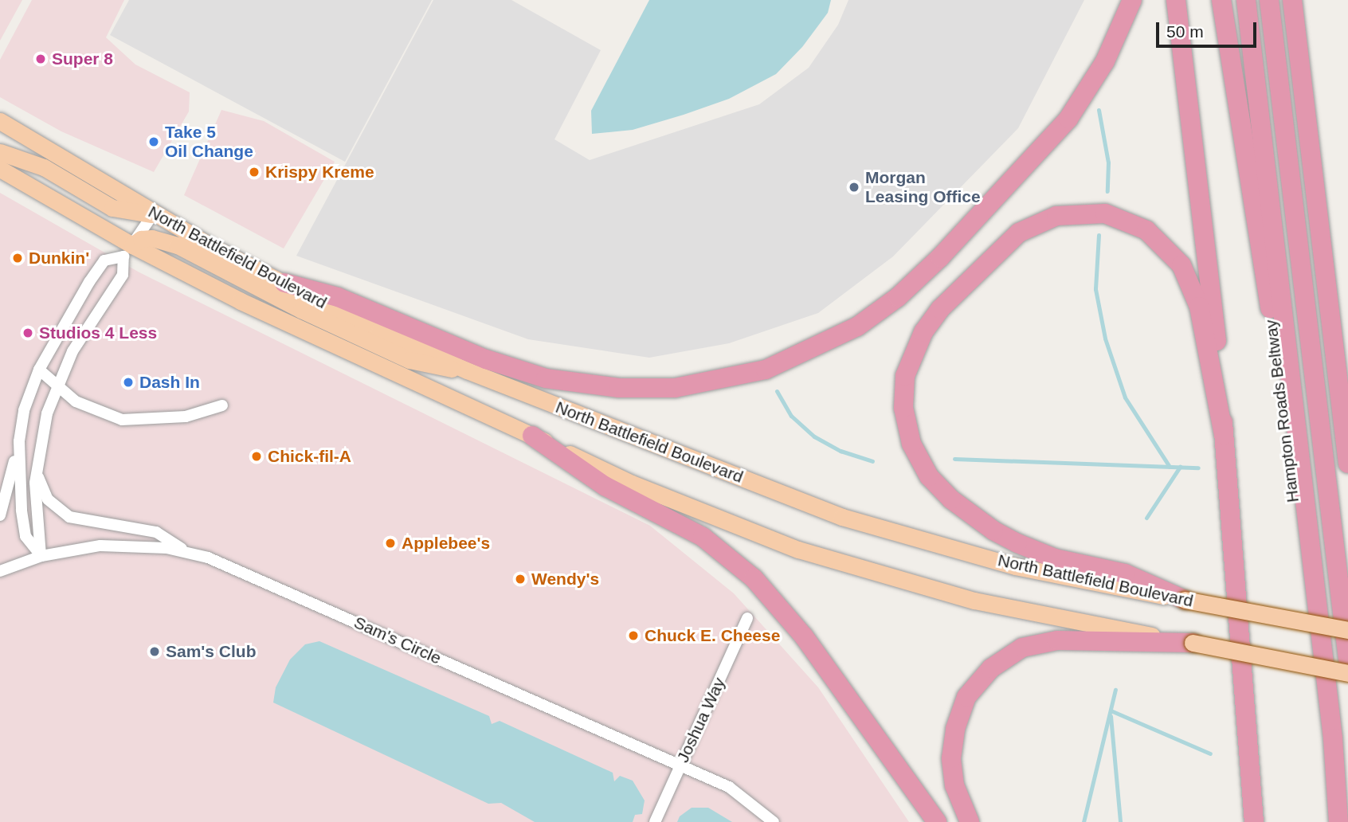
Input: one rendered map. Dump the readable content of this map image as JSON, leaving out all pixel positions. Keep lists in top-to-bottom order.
{
  "streets": {
    "highway": ["Hampton Roads Beltway"],
    "main road": ["North Battlefield Boulevard"],
    "street": ["Sam's Circle", "Joshua Way"]
  },
  "crossings": [
    ["Sam's Circle", "Joshua Way"]
  ],
  "places": [
    "Super 8",
    "Take 5 Oil Change",
    "Krispy Kreme",
    "Morgan Leasing Office",
    "Dunkin'",
    "Studios 4 Less",
    "Dash In",
    "Chick-fil-A",
    "Applebee's",
    "Wendy's",
    "Chuck E. Cheese",
    "Sam's Club"
  ],
  "scale_bar": "50 m"
}
